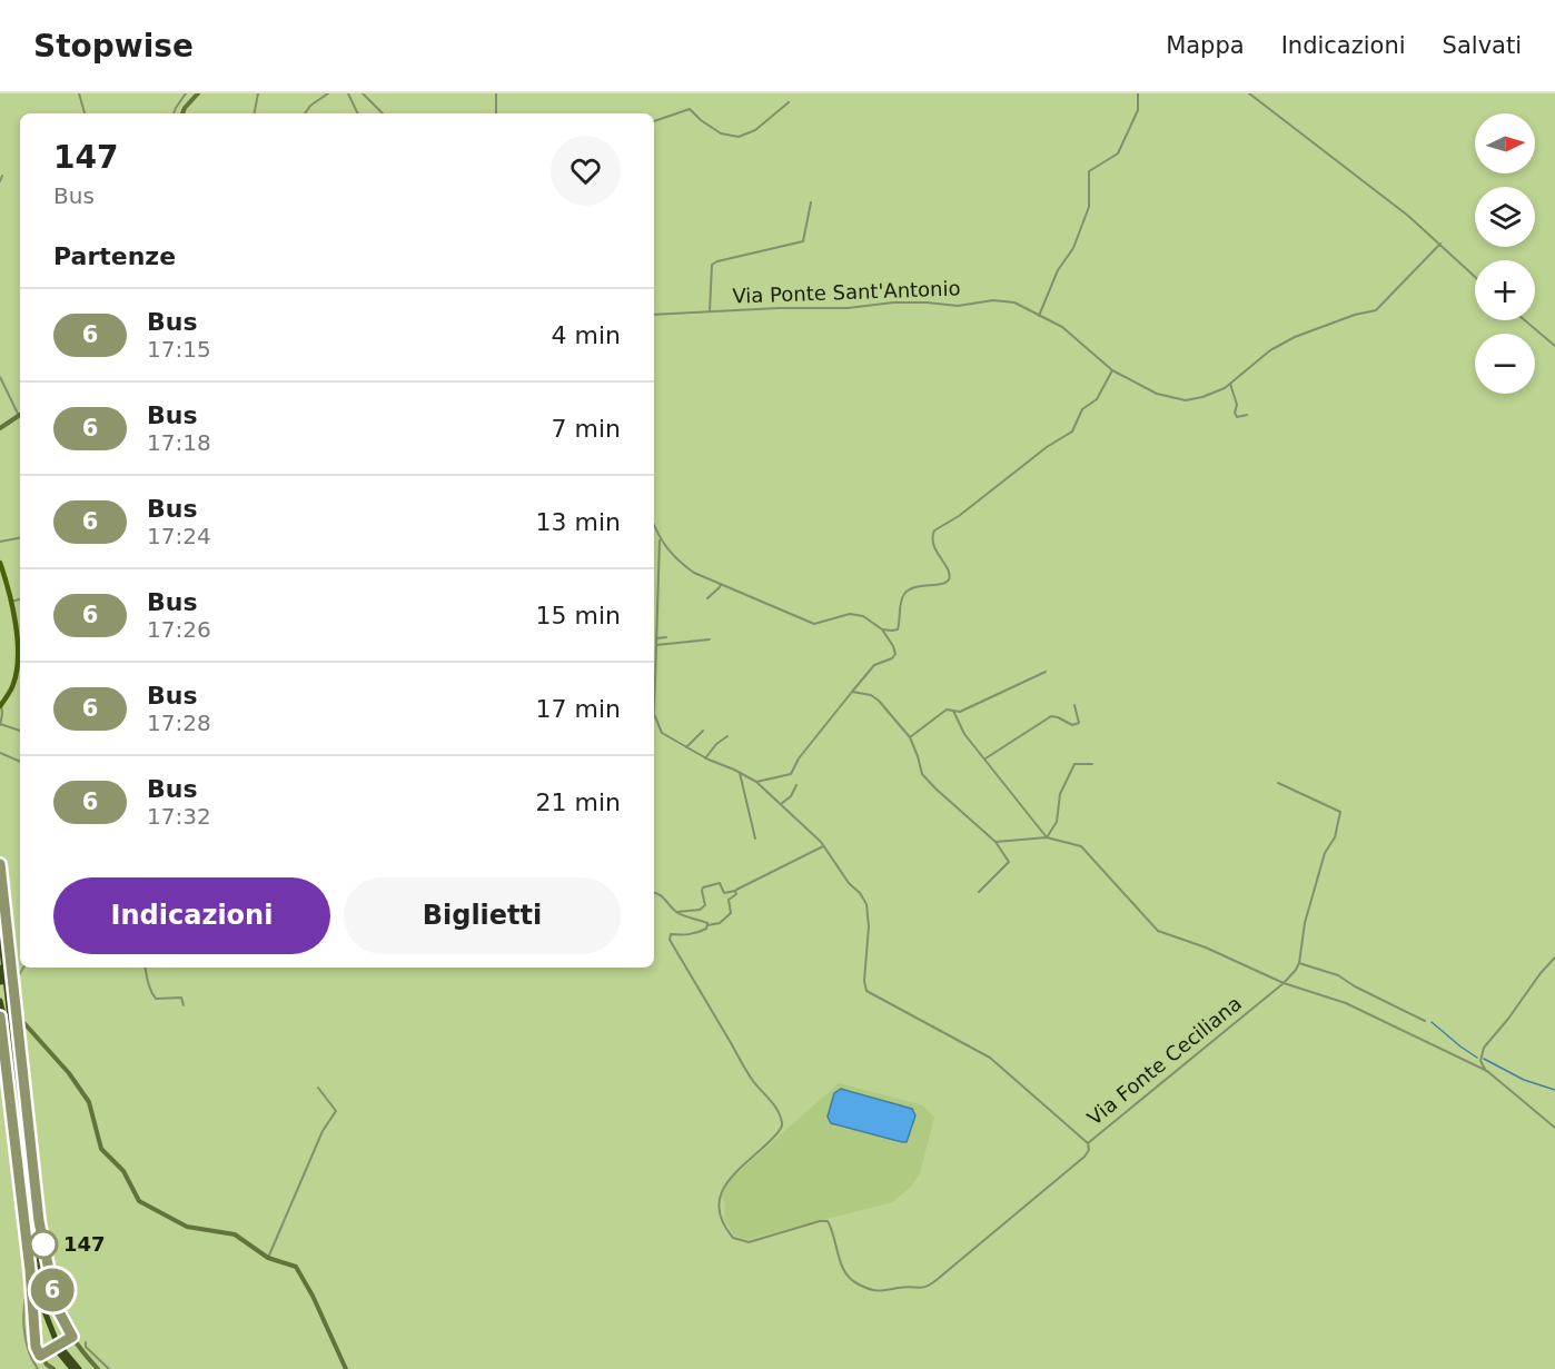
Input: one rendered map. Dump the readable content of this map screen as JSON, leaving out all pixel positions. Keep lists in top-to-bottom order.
{
  "streets": {
    "street": ["Via Ponte Sant'Antonio", "Via Fonte Ceciliana"]
  },
  "places": ["147"],
  "lines": ["bus line 6"],
  "north": "right",
  "page": {
    "header": "Stopwise",
    "nav": ["Mappa", "Indicazioni", "Salvati"],
    "on_map": "6",
    "map_buttons": ["+", "−"],
    "heading": [
      ["147", "Bus"],
      "Partenze"
    ],
    "list": [
      {
        "mark": "6",
        "name": "Bus",
        "note": "17:15",
        "value": "4 min"
      },
      {
        "mark": "6",
        "name": "Bus",
        "note": "17:18",
        "value": "7 min"
      },
      {
        "mark": "6",
        "name": "Bus",
        "note": "17:24",
        "value": "13 min"
      },
      {
        "mark": "6",
        "name": "Bus",
        "note": "17:26",
        "value": "15 min"
      },
      {
        "mark": "6",
        "name": "Bus",
        "note": "17:28",
        "value": "17 min"
      },
      {
        "mark": "6",
        "name": "Bus",
        "note": "17:32",
        "value": "21 min"
      }
    ],
    "buttons": ["Indicazioni", "Biglietti"]
  }
}
